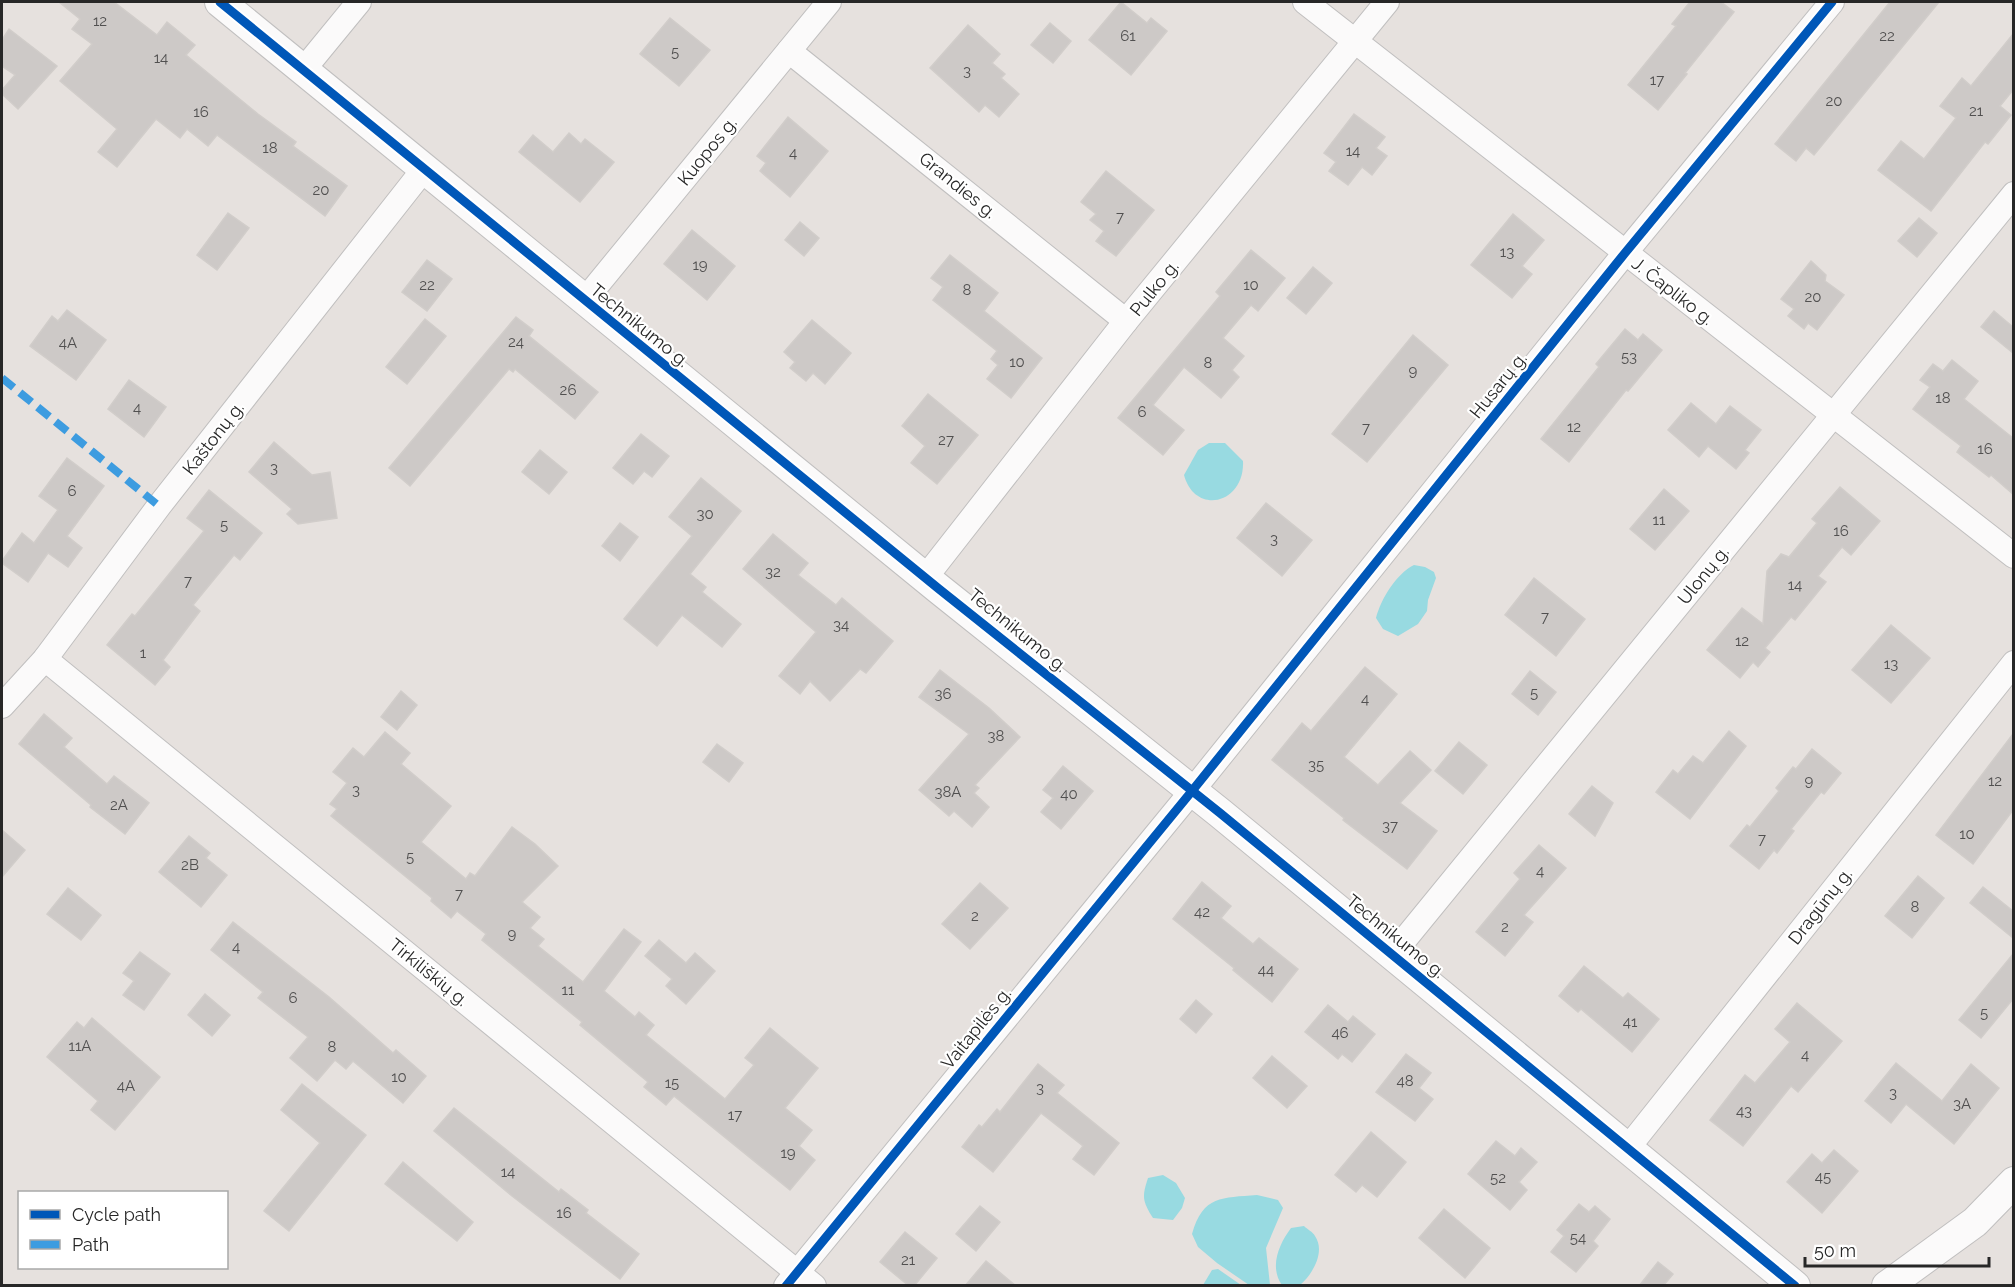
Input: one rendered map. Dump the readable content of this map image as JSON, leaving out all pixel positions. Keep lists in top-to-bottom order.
{
  "streets": {
    "street": [
      "Kuopos g.",
      "Grandies g.",
      "Pulko g.",
      "J. Čapliko g.",
      "Technikumo g.",
      "Husarų g.",
      "Kaštonų g.",
      "Ulonų g.",
      "Dragūnų g.",
      "Tirkiliškių g.",
      "Vaitapilės g."
    ]
  },
  "crossings": [
    ["Kuopos g.", "Grandies g."],
    ["Kuopos g.", "Technikumo g."],
    ["Grandies g.", "Pulko g."],
    ["Pulko g.", "J. Čapliko g."],
    ["Pulko g.", "Technikumo g."],
    ["J. Čapliko g.", "Husarų g."],
    ["J. Čapliko g.", "Ulonų g."],
    ["Technikumo g.", "Husarų g."],
    ["Technikumo g.", "Kaštonų g."],
    ["Technikumo g.", "Ulonų g."],
    ["Technikumo g.", "Dragūnų g."],
    ["Technikumo g.", "Vaitapilės g."],
    ["Husarų g.", "Vaitapilės g."],
    ["Kaštonų g.", "Tirkiliškių g."],
    ["Tirkiliškių g.", "Vaitapilės g."]
  ],
  "house_numbers": [
    "12",
    "61",
    "22",
    "5",
    "14",
    "3",
    "17",
    "20",
    "21",
    "16",
    "18",
    "14",
    "4",
    "20",
    "7",
    "13",
    "19",
    "22",
    "10",
    "8",
    "20",
    "24",
    "4A",
    "53",
    "10",
    "8",
    "9",
    "26",
    "18",
    "4",
    "6",
    "12",
    "7",
    "27",
    "16",
    "3",
    "6",
    "30",
    "11",
    "5",
    "16",
    "3",
    "32",
    "7",
    "14",
    "7",
    "34",
    "12",
    "1",
    "13",
    "5",
    "36",
    "4",
    "38",
    "35",
    "9",
    "12",
    "3",
    "38A",
    "40",
    "2A",
    "37",
    "10",
    "7",
    "5",
    "2B",
    "4",
    "7",
    "8",
    "42",
    "2",
    "2",
    "9",
    "4",
    "44",
    "11",
    "6",
    "5",
    "41",
    "46",
    "11A",
    "8",
    "4",
    "10",
    "48",
    "15",
    "4A",
    "3",
    "3",
    "3A",
    "43",
    "17",
    "19",
    "14",
    "45",
    "52",
    "16",
    "54",
    "21"
  ],
  "legend": ["Cycle path", "Path"],
  "scale_bar": "50 m"
}
